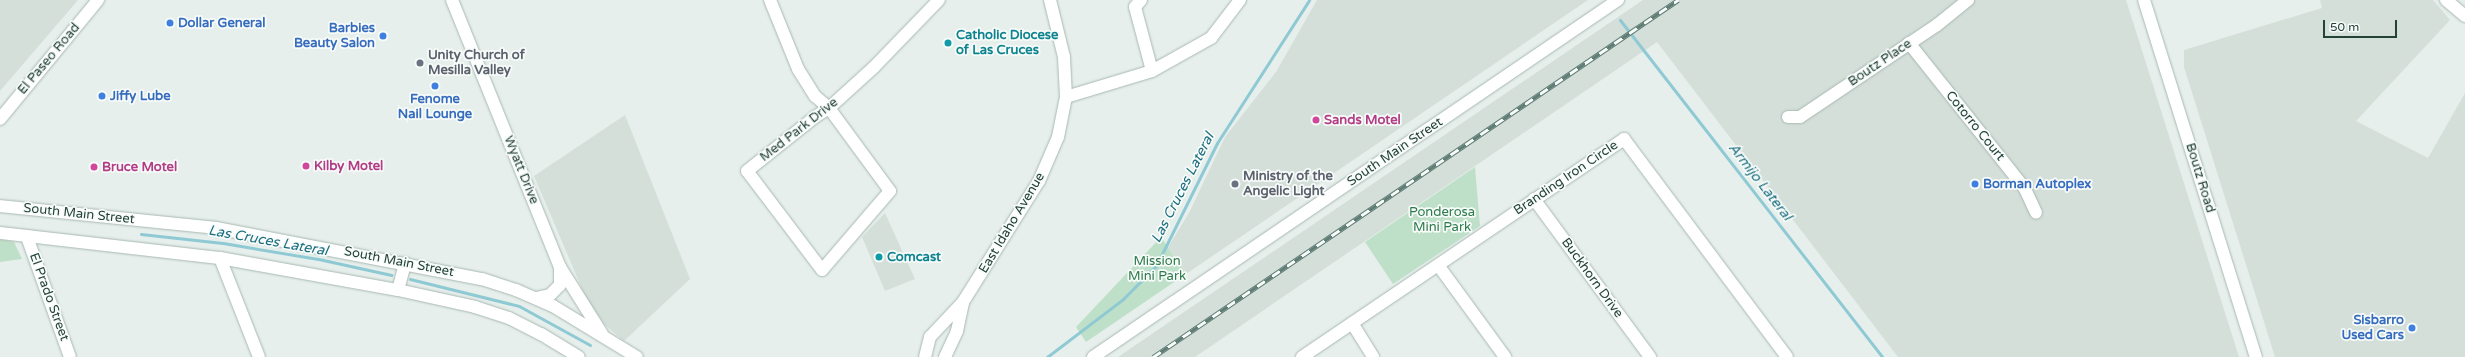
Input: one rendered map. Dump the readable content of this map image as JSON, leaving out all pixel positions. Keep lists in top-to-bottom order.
{
  "streets": {
    "street": [
      "El Paseo Road",
      "Boutz Place",
      "Cotorro Court",
      "Med Park Drive",
      "South Main Street",
      "Wyatt Drive",
      "Branding Iron Circle",
      "Boutz Road",
      "East Idaho Avenue",
      "Buckhorn Drive",
      "El Prado Street"
    ]
  },
  "crossings": [
    ["Boutz Place", "Cotorro Court"],
    ["South Main Street", "Wyatt Drive"],
    ["Branding Iron Circle", "Buckhorn Drive"]
  ],
  "water": ["Armijo Lateral", "Las Cruces Lateral"],
  "parks": ["Ponderosa Mini Park", "Mission Mini Park"],
  "places": [
    "Dollar General",
    "Barbies Beauty Salon",
    "Catholic Diocese of Las Cruces",
    "Unity Church of Mesilla Valley",
    "Fenome Nail Lounge",
    "Jiffy Lube",
    "Sands Motel",
    "Kilby Motel",
    "Bruce Motel",
    "Ministry of the Angelic Light",
    "Borman Autoplex",
    "Comcast",
    "Sisbarro Used Cars"
  ],
  "scale_bar": "50 m"
}
